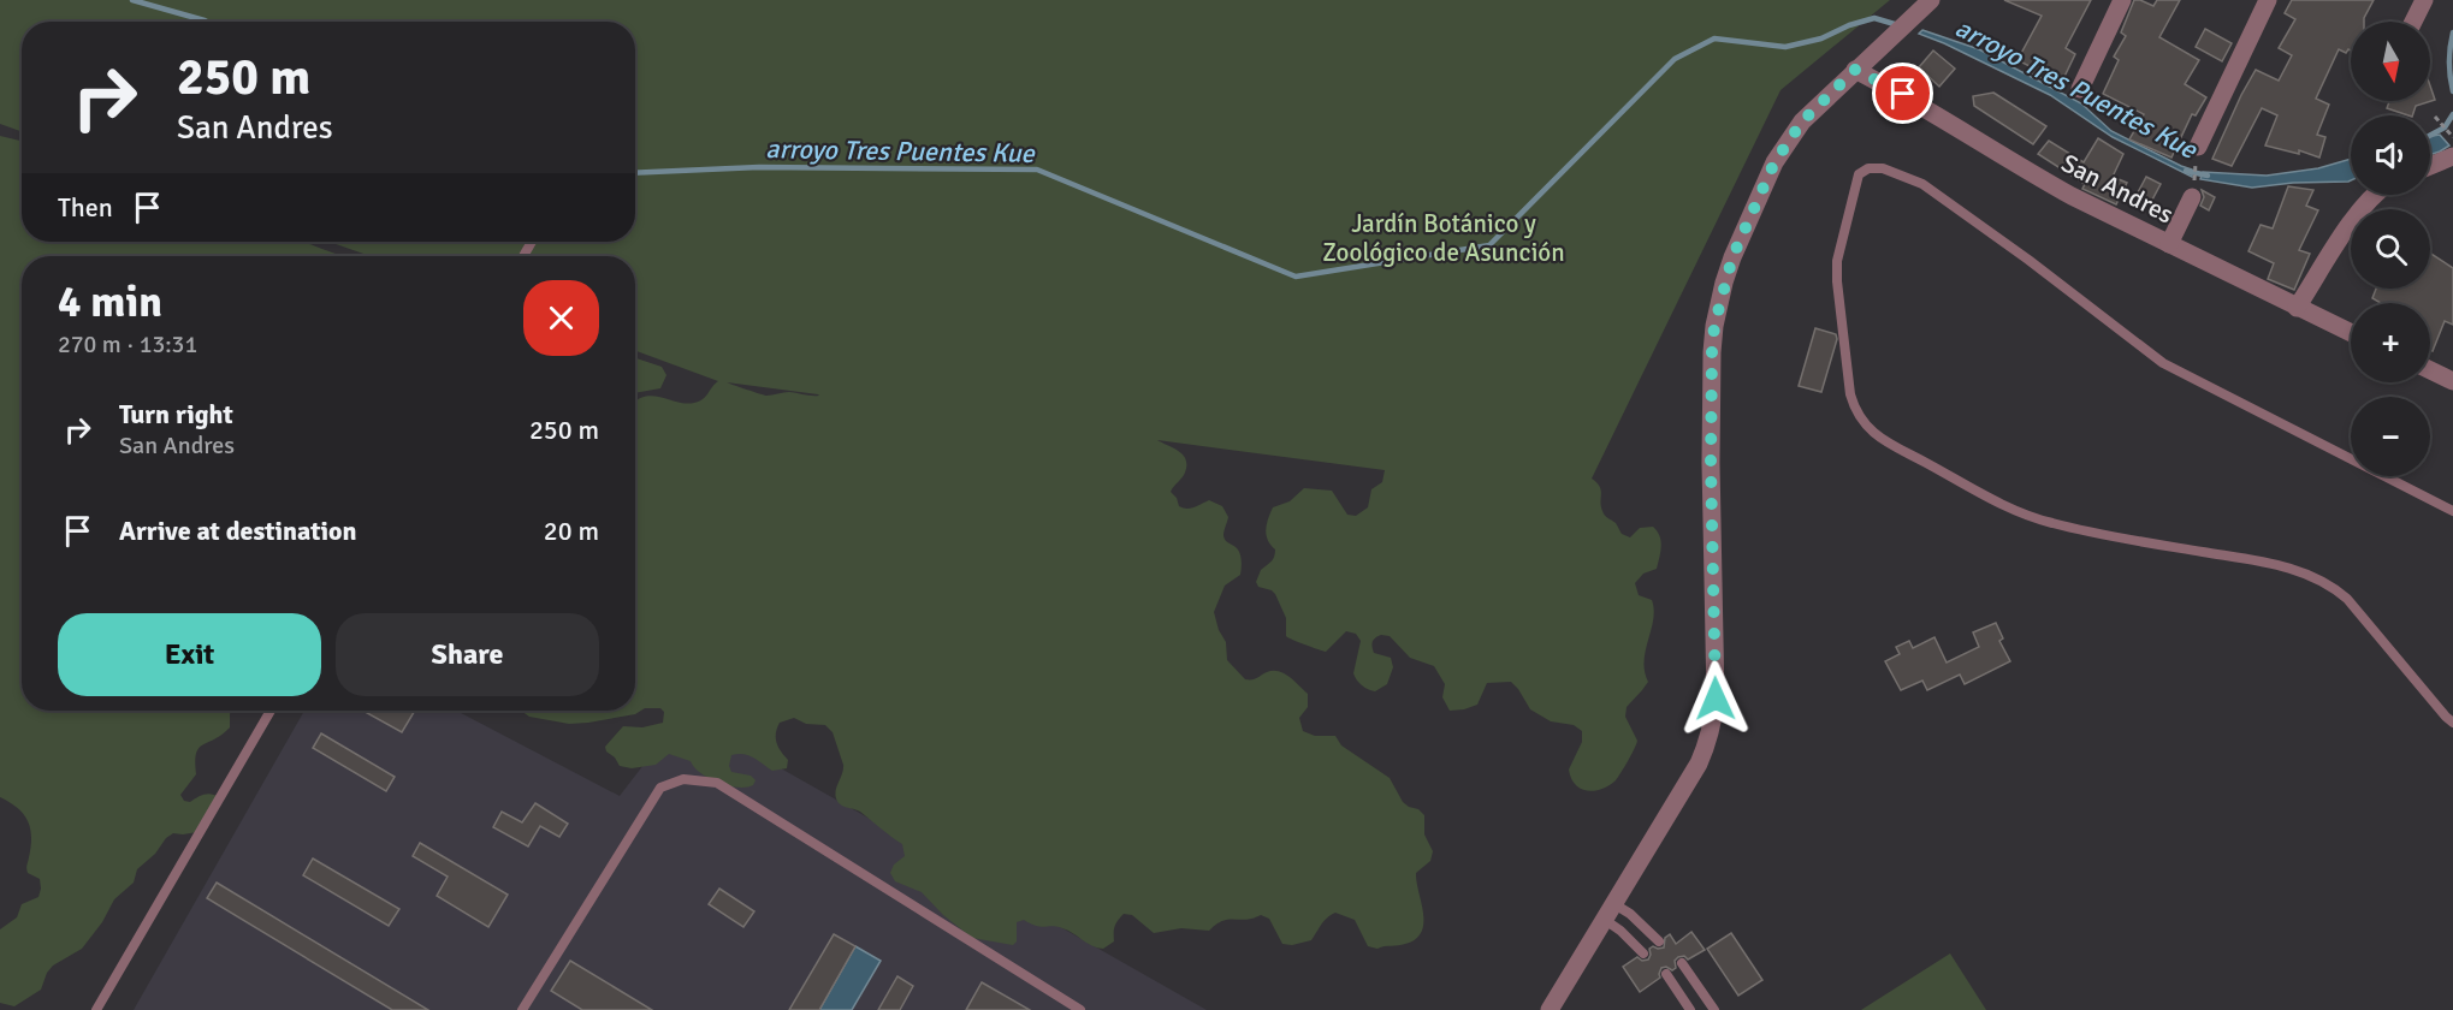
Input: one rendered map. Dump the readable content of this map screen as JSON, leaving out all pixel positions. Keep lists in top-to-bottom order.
{
  "streets": {
    "street": ["San Andres"]
  },
  "water": ["arroyo Tres Puentes Kue"],
  "parks": ["Jardín Botánico y Zoológico de Asunción"],
  "north": "bottom",
  "page": {
    "map_buttons": ["+", "−"],
    "turn": ["250 m", "San Andres"],
    "then": "Then",
    "heading": ["4 min", "270 m · 13:31"],
    "list": [
      {
        "name": "Turn right",
        "note": "San Andres",
        "value": "250 m"
      },
      {
        "name": "Arrive at destination",
        "value": "20 m"
      }
    ],
    "buttons": ["Exit", "Share"]
  }
}
